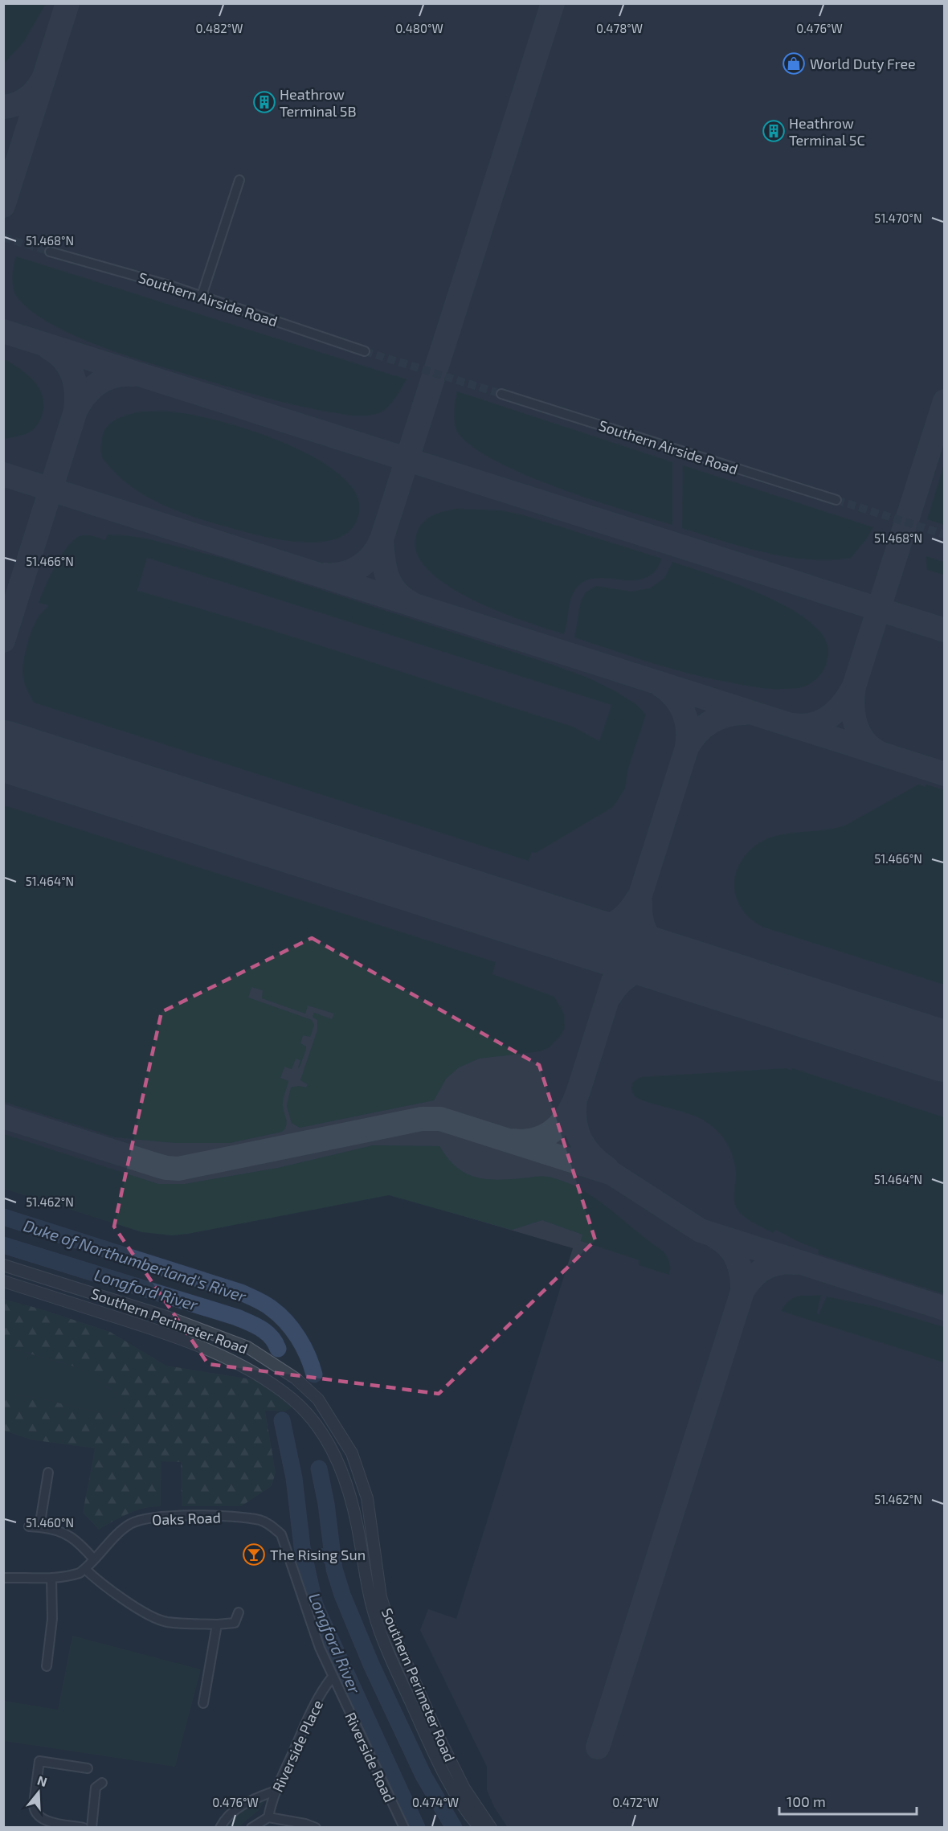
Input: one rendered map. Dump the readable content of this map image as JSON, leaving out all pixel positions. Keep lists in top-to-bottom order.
{
  "streets": {
    "street": [
      "Southern Airside Road",
      "Southern Perimeter Road",
      "Oaks Road",
      "Riverside Place",
      "Riverside Road"
    ]
  },
  "crossings": [
    ["Oaks Road", "Riverside Road"],
    ["Riverside Place", "Riverside Road"]
  ],
  "water": ["Duke of Northumberland's River", "Longford River"],
  "places": {
    "shop": ["World Duty Free"],
    "building": ["Heathrow Terminal 5B", "Heathrow Terminal 5C"],
    "bar": ["The Rising Sun"]
  },
  "scale_bar": "100 m",
  "north": "top",
  "coordinates": [
    "0.482°W",
    "0.480°W",
    "0.478°W",
    "0.476°W",
    "51.470°N",
    "51.468°N",
    "51.466°N",
    "51.464°N",
    "51.462°N",
    "51.460°N",
    "0.474°W",
    "0.472°W"
  ]
}
